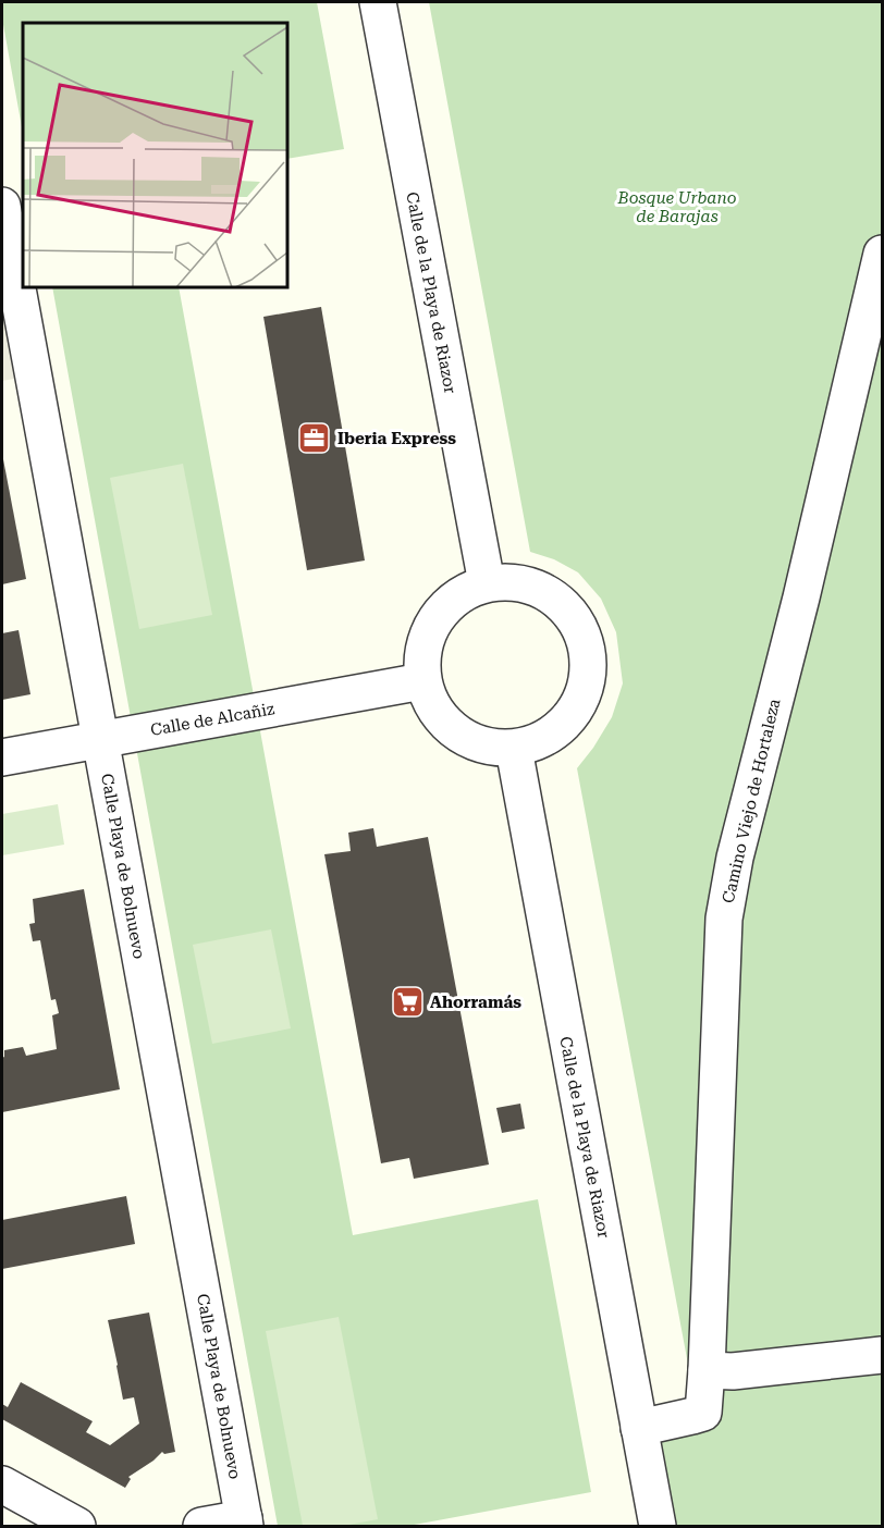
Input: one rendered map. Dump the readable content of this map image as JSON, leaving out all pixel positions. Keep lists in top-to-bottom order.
{
  "streets": {
    "street": [
      "Calle de la Playa de Riazor",
      "Calle de Alcañiz",
      "Camino Viejo de Hortaleza",
      "Calle Playa de Bolnuevo"
    ]
  },
  "crossings": [
    ["Calle de la Playa de Riazor", "Calle de Alcañiz"],
    ["Calle de la Playa de Riazor", "Camino Viejo de Hortaleza"],
    ["Calle de Alcañiz", "Calle Playa de Bolnuevo"]
  ],
  "parks": ["Bosque Urbano de Barajas"],
  "places": {
    "office": ["Iberia Express"],
    "supermarket": ["Ahorramás"]
  }
}
